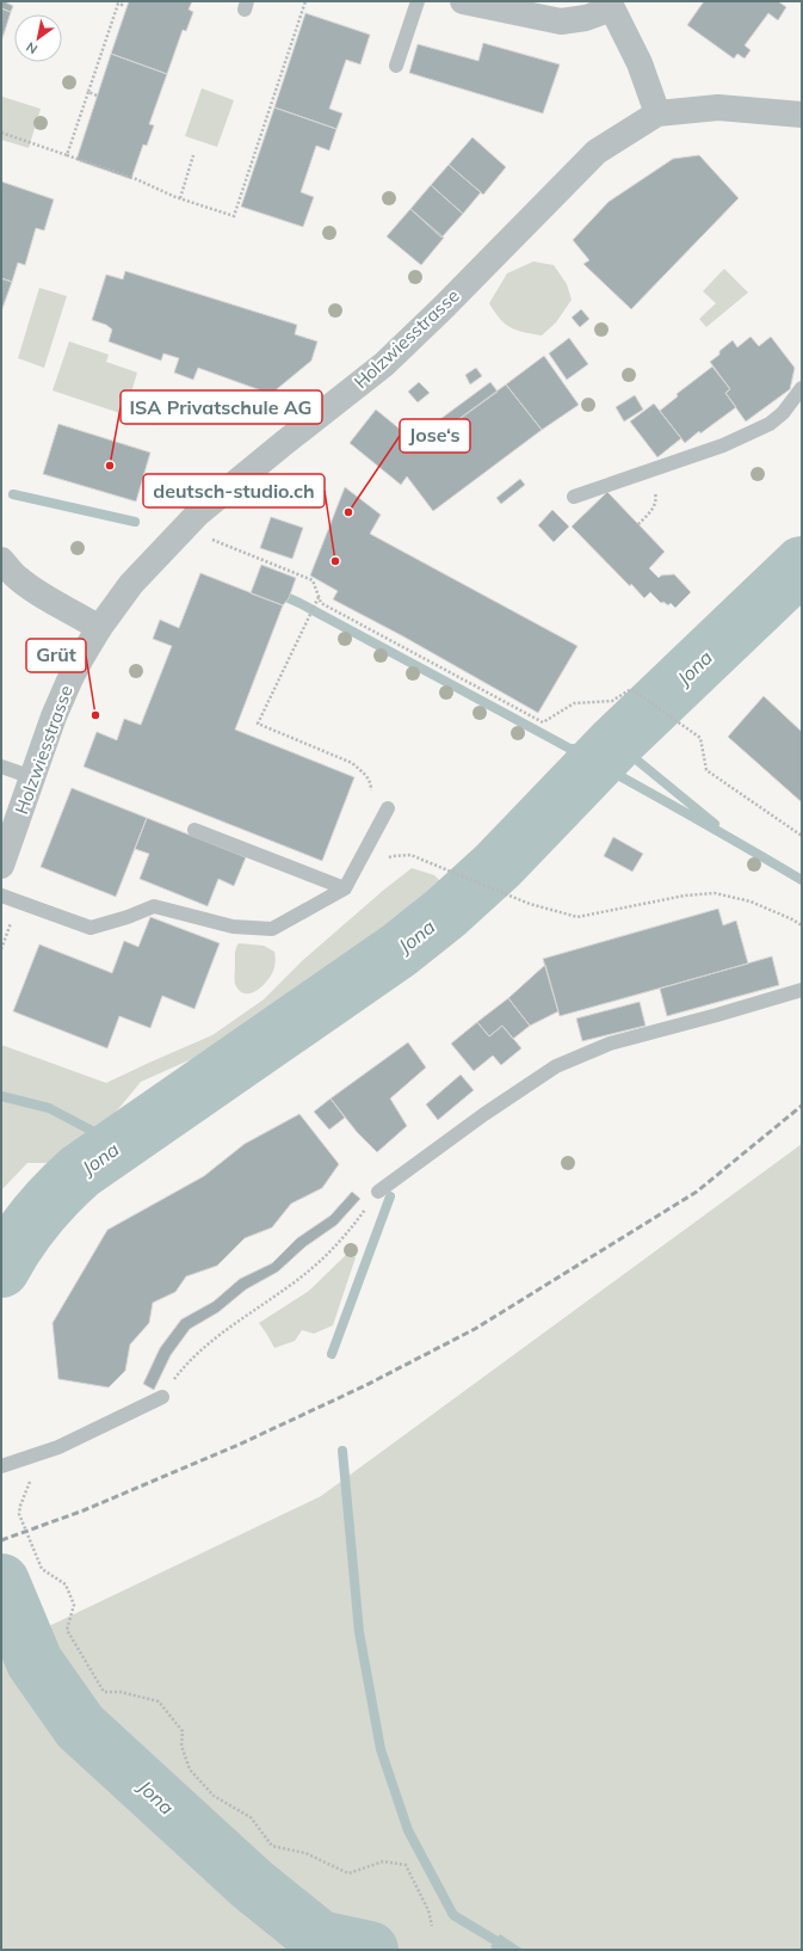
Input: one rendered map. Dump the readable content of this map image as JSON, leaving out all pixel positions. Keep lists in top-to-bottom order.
{
  "streets": {
    "street": ["Holzwiesstrasse"]
  },
  "water": ["Jona"],
  "places": [
    "ISA Privatschule AG",
    "Jose‘s",
    "deutsch-studio.ch",
    "Grüt"
  ],
  "north": "bottom left"
}
